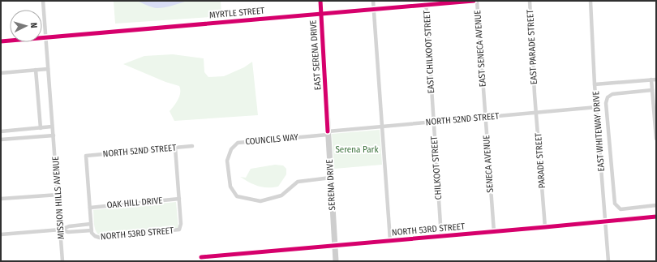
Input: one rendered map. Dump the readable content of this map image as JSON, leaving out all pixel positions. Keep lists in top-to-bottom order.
{
  "streets": {
    "street": [
      "MYRTLE STREET",
      "EAST PARADE STREET",
      "EAST SENECA AVENUE",
      "EAST CHILKOOT STREET",
      "EAST SERENA DRIVE",
      "NORTH 52ND STREET",
      "EAST WHITEWAY DRIVE",
      "COUNCILS WAY",
      "PARADE STREET",
      "SENECA AVENUE",
      "CHILKOOT STREET",
      "SERENA DRIVE",
      "MISSION HILLS AVENUE",
      "OAK HILL DRIVE",
      "NORTH 53RD STREET"
    ]
  },
  "crossings": [
    ["MYRTLE STREET", "EAST CHILKOOT STREET"],
    ["MYRTLE STREET", "EAST SERENA DRIVE"],
    ["MYRTLE STREET", "MISSION HILLS AVENUE"],
    ["EAST PARADE STREET", "PARADE STREET"],
    ["EAST SENECA AVENUE", "SENECA AVENUE"],
    ["EAST CHILKOOT STREET", "CHILKOOT STREET"],
    ["EAST SERENA DRIVE", "SERENA DRIVE"],
    ["NORTH 52ND STREET", "EAST WHITEWAY DRIVE"],
    ["NORTH 52ND STREET", "COUNCILS WAY"],
    ["NORTH 52ND STREET", "PARADE STREET"],
    ["NORTH 52ND STREET", "SENECA AVENUE"],
    ["NORTH 52ND STREET", "CHILKOOT STREET"],
    ["NORTH 52ND STREET", "SERENA DRIVE"],
    ["NORTH 52ND STREET", "OAK HILL DRIVE"],
    ["EAST WHITEWAY DRIVE", "NORTH 53RD STREET"],
    ["COUNCILS WAY", "SERENA DRIVE"],
    ["PARADE STREET", "NORTH 53RD STREET"],
    ["SENECA AVENUE", "NORTH 53RD STREET"],
    ["CHILKOOT STREET", "NORTH 53RD STREET"],
    ["SERENA DRIVE", "NORTH 53RD STREET"],
    ["MISSION HILLS AVENUE", "NORTH 53RD STREET"],
    ["OAK HILL DRIVE", "NORTH 53RD STREET"]
  ],
  "parks": ["Serena Park"],
  "north": "right"
}
